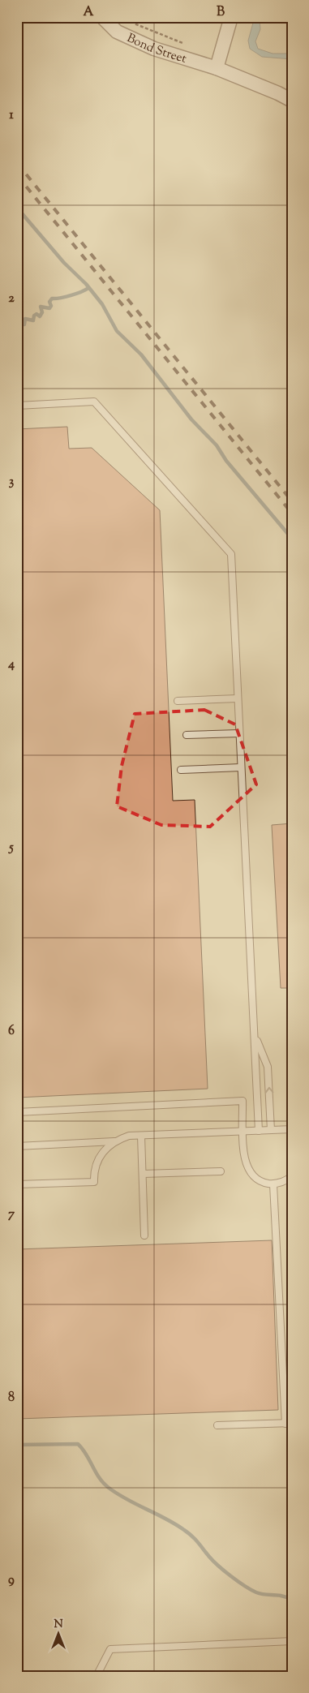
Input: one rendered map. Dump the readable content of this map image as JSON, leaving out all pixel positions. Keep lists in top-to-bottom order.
{
  "streets": {
    "street": ["Bond Street"]
  },
  "north": "top",
  "grid": {
    "columns": ["A", "B"],
    "rows": [
      "1",
      "2",
      "3",
      "4",
      "5",
      "6",
      "7",
      "8",
      "9"
    ]
  }
}
